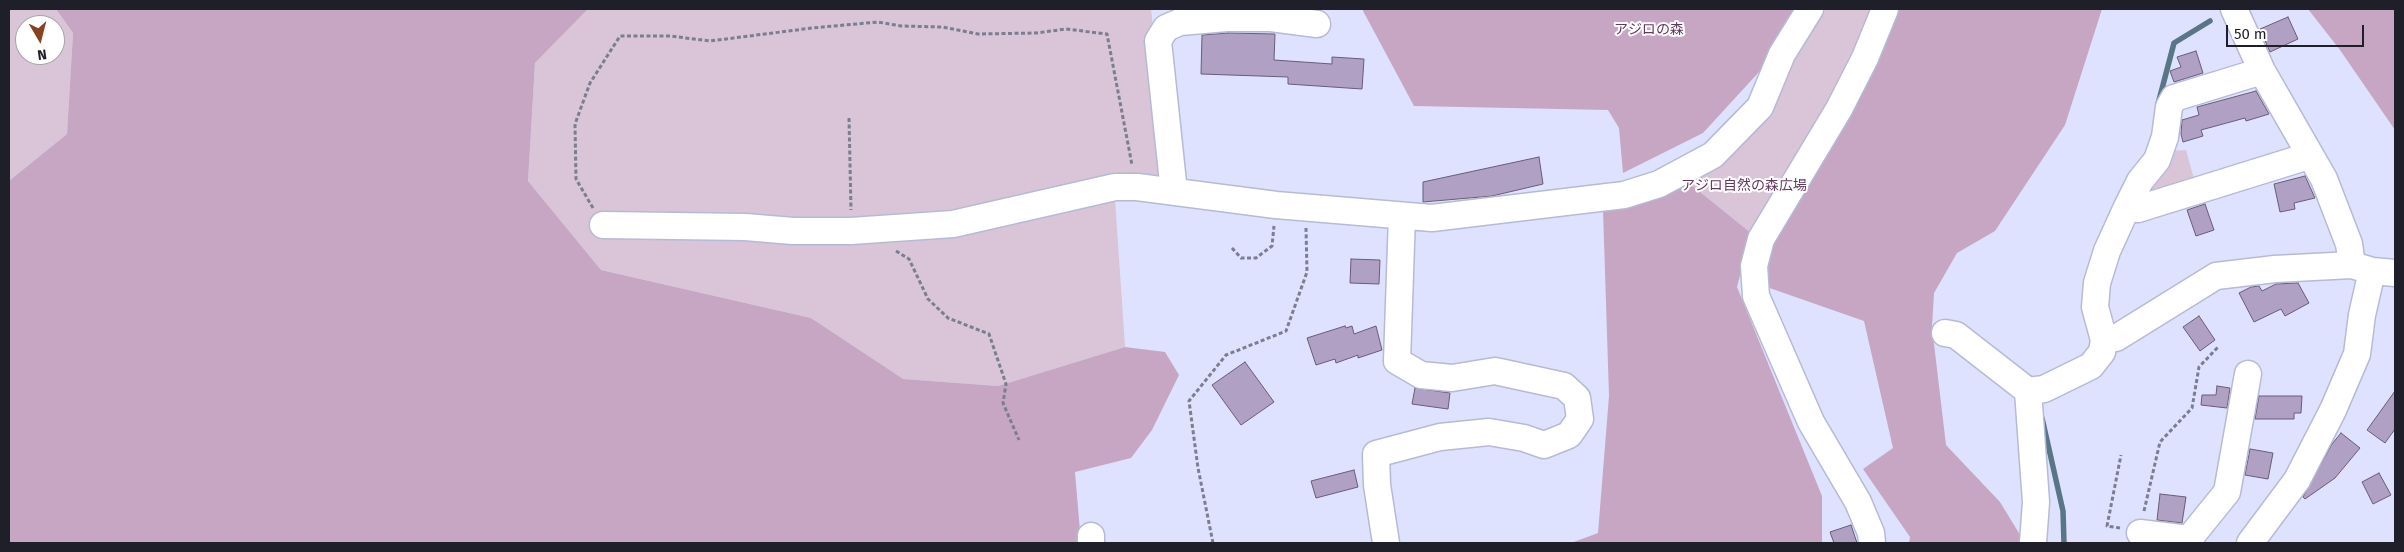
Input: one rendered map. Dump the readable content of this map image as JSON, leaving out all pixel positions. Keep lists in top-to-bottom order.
{
  "parks": ["アジロの森", "アジロ自然の森広場"],
  "scale_bar": "50 m",
  "north": "bottom"
}
